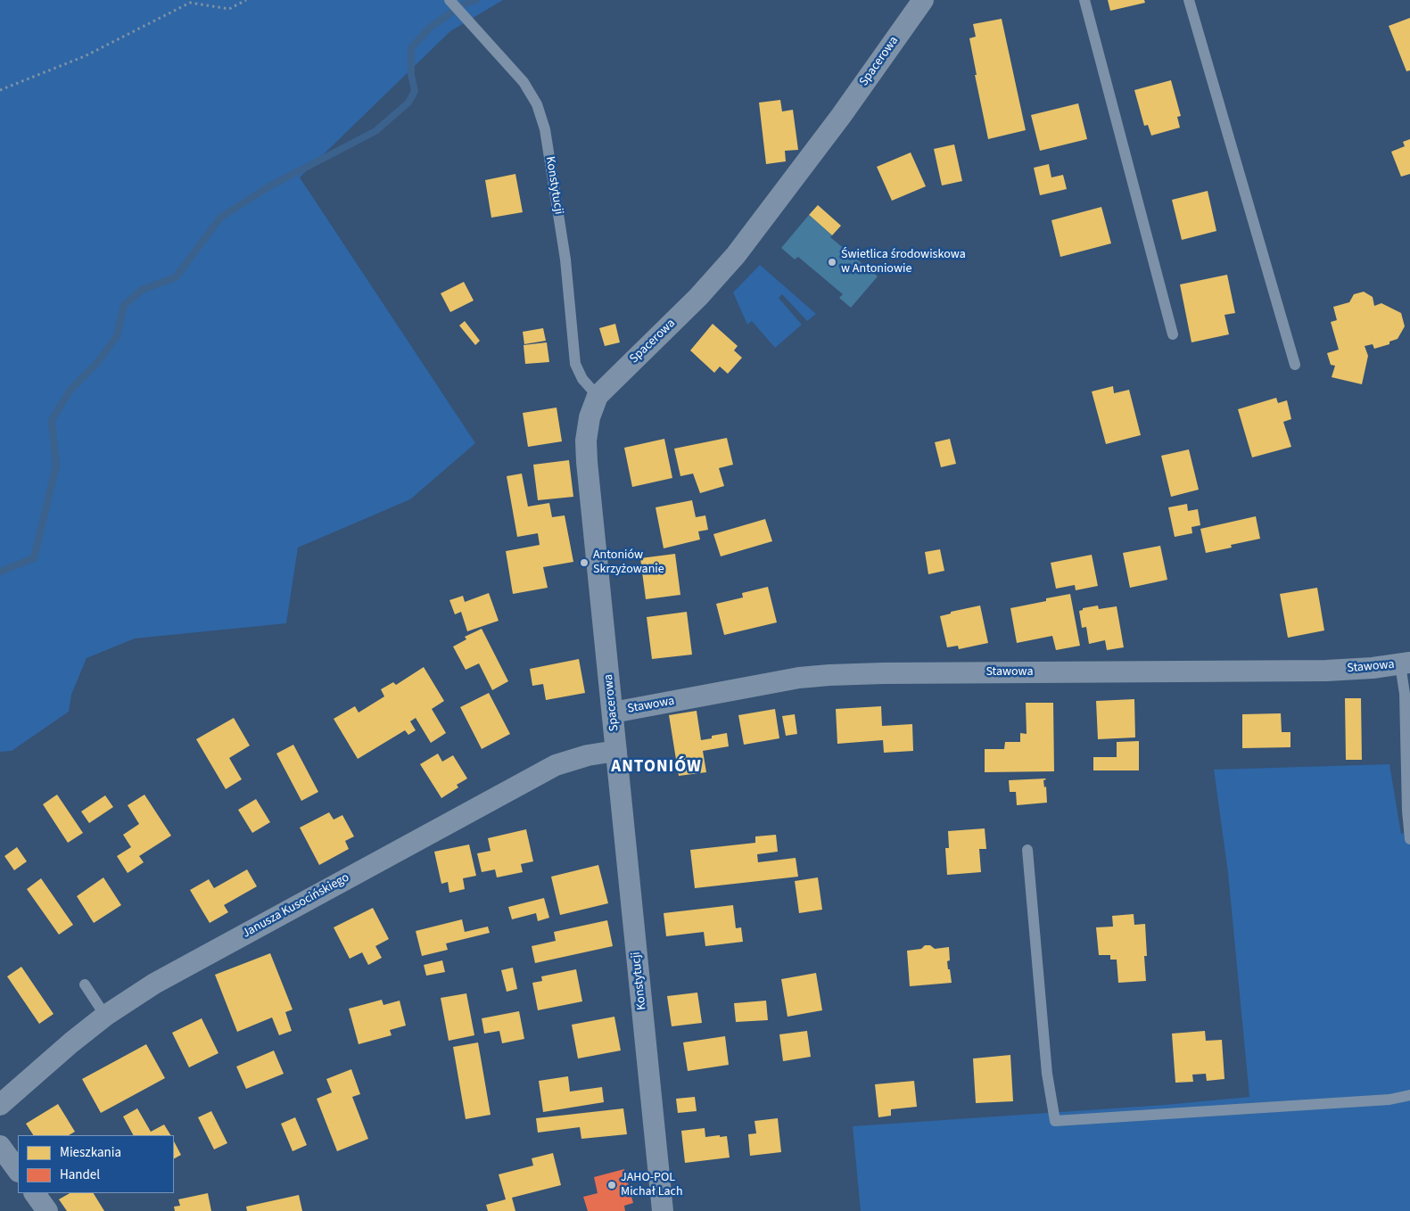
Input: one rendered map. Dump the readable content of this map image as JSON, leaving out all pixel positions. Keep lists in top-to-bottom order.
{
  "streets": {
    "street": [
      "Spacerowa",
      "Konstytucji",
      "Stawowa",
      "Janusza Kusocińskiego"
    ]
  },
  "crossings": [
    ["Spacerowa", "Konstytucji"],
    ["Spacerowa", "Stawowa"],
    ["Spacerowa", "Janusza Kusocińskiego"],
    ["Konstytucji", "Janusza Kusocińskiego"]
  ],
  "districts": ["ANTONIÓW"],
  "places": ["Świetlica środowiskowa w Antoniowie", "Antoniów Skrzyżowanie", "JAHO-POL Michał Lach"],
  "legend": ["Mieszkania", "Handel"]
}
